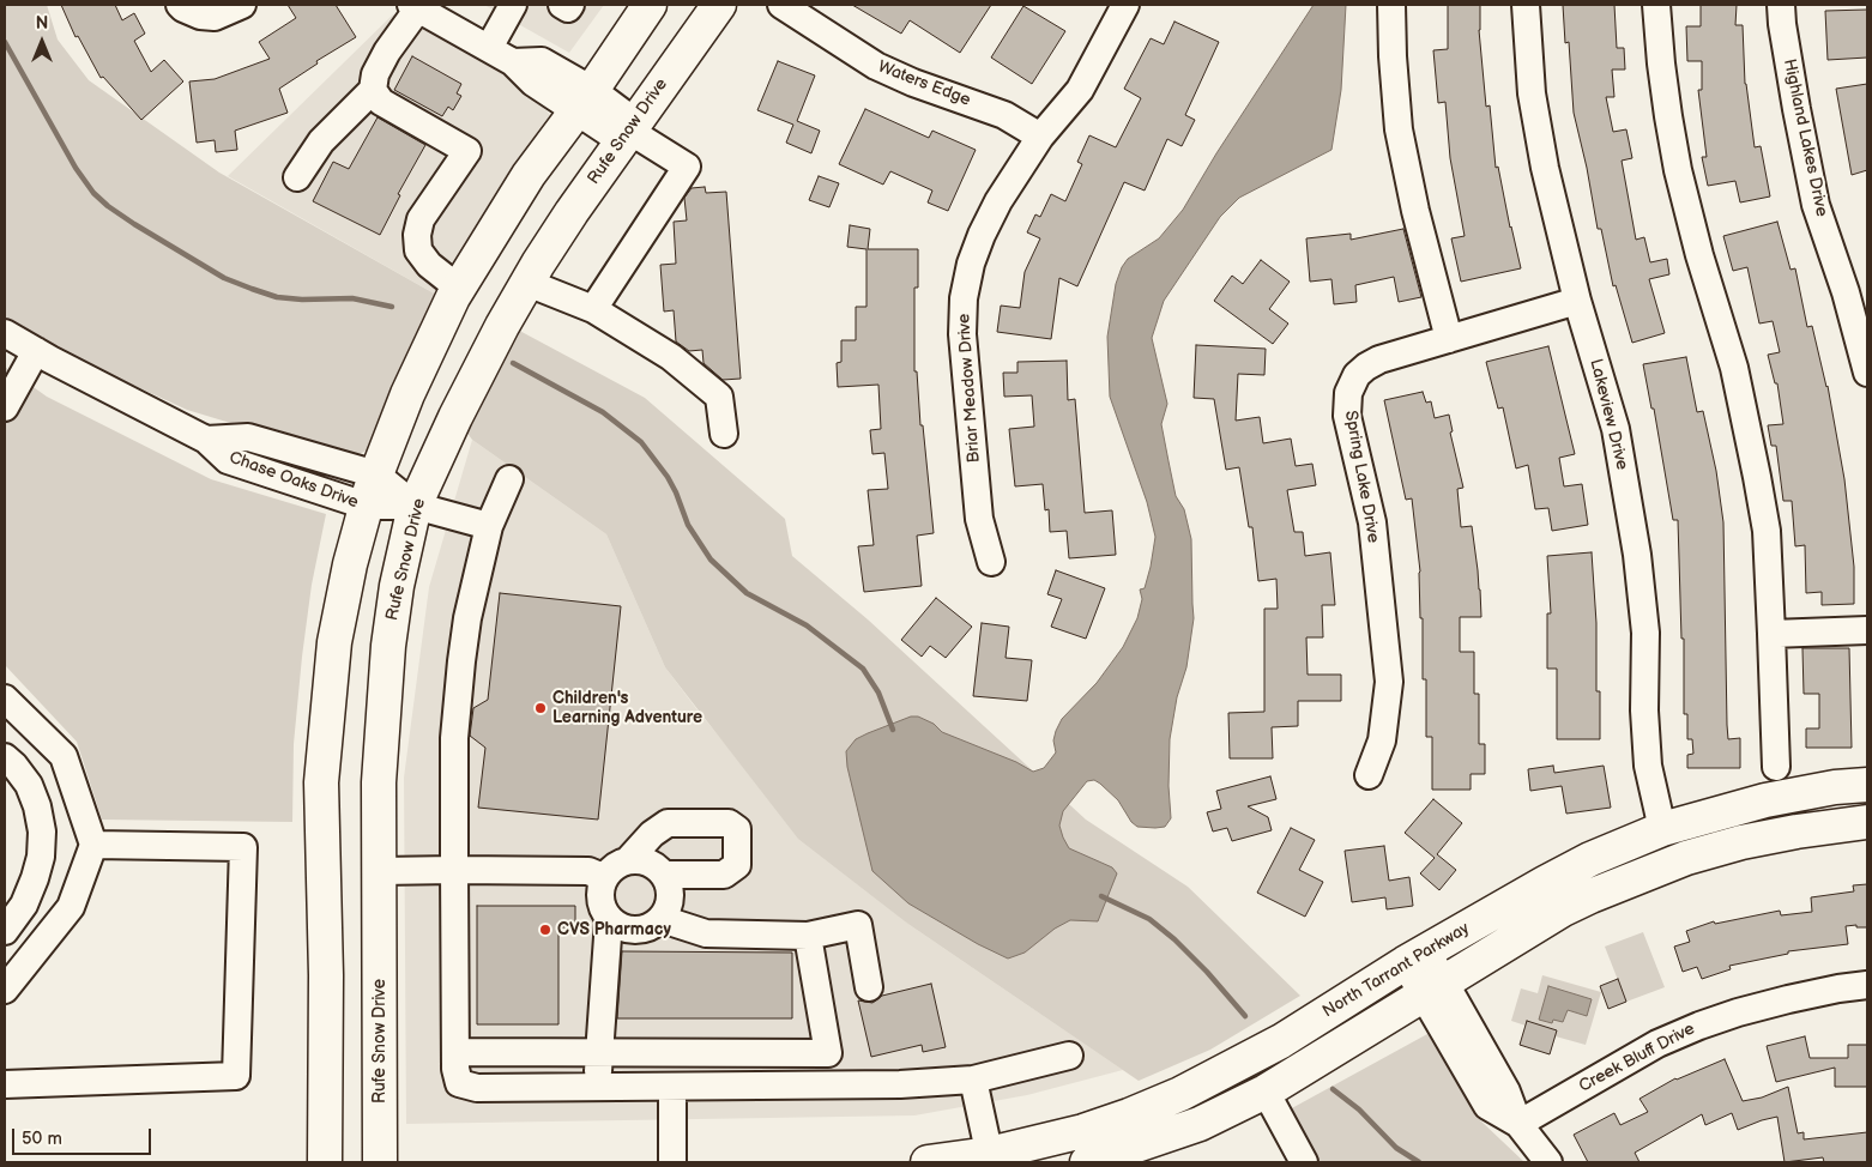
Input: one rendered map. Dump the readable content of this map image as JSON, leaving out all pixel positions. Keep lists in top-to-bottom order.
{
  "streets": {
    "main road": ["Rufe Snow Drive", "North Tarrant Parkway"],
    "street": [
      "Waters Edge",
      "Highland Lakes Drive",
      "Briar Meadow Drive",
      "Lakeview Drive",
      "Spring Lake Drive",
      "Chase Oaks Drive",
      "Creek Bluff Drive"
    ]
  },
  "crossings": [
    ["Waters Edge", "Briar Meadow Drive"],
    ["Rufe Snow Drive", "Chase Oaks Drive"],
    ["Lakeview Drive", "Spring Lake Drive"],
    ["Lakeview Drive", "North Tarrant Parkway"]
  ],
  "places": ["Children's Learning Adventure", "CVS Pharmacy"],
  "scale_bar": "50 m",
  "north": "top"
}
